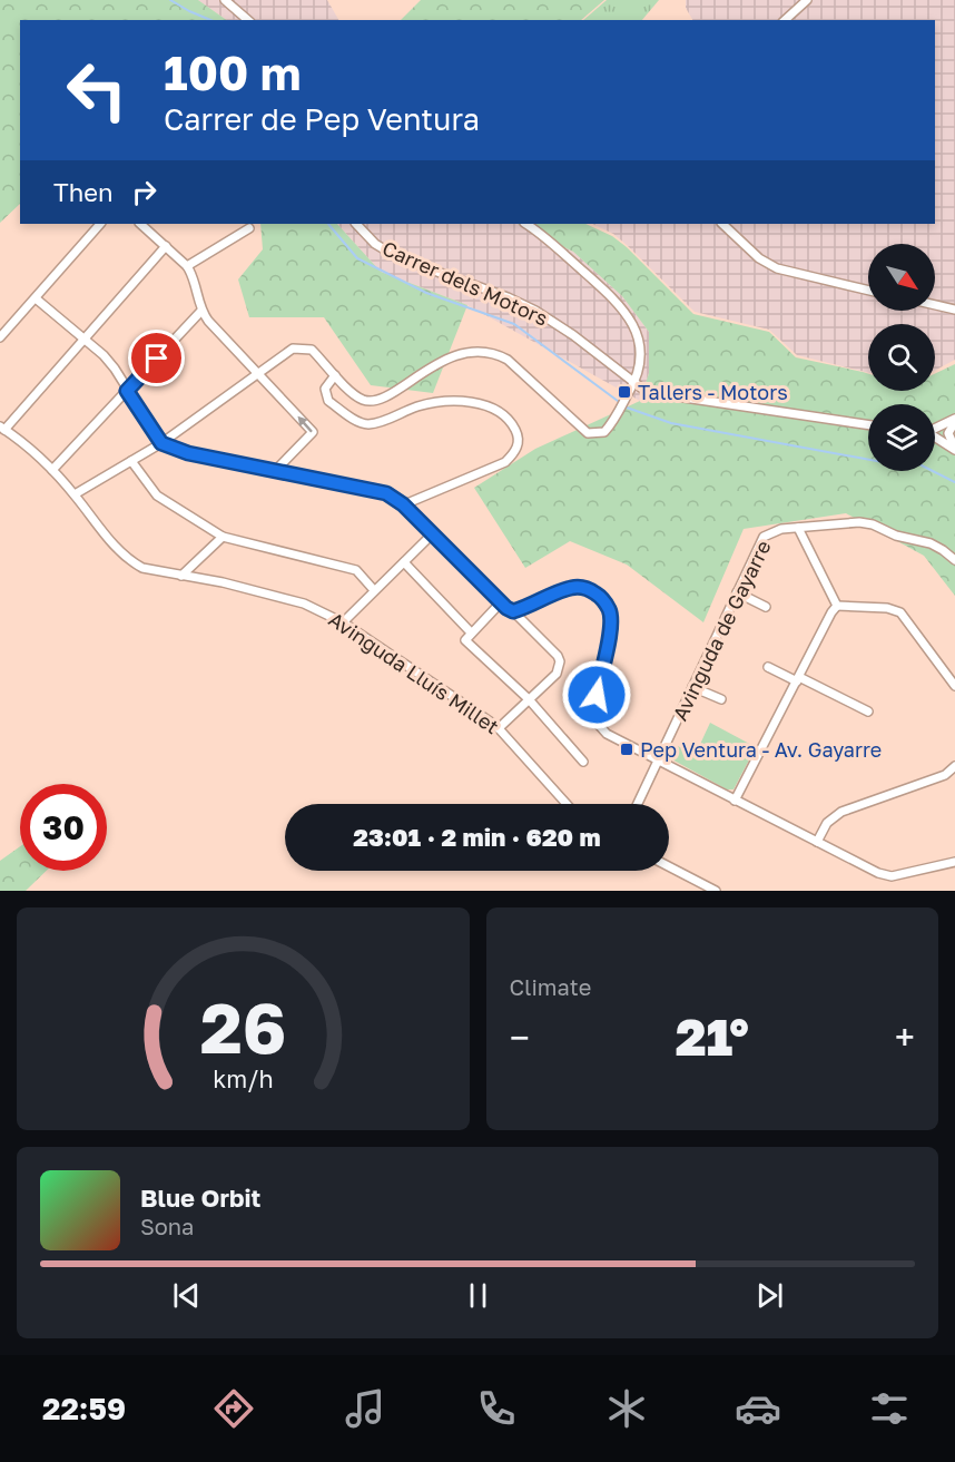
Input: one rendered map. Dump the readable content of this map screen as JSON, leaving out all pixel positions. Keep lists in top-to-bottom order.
{
  "streets": {
    "street": ["Carrer dels Motors", "Avinguda de Gayarre", "Avinguda Lluís Millet"]
  },
  "places": {
    "transit": ["Tallers - Motors", "Pep Ventura - Av. Gayarre"]
  },
  "north": "bottom right",
  "page": {
    "turn": ["100 m", "Carrer de Pep Ventura"],
    "then": "Then",
    "limit": "30",
    "trip": "23:01 · 2 min · 620 m",
    "tile": "Climate",
    "heat": ["−", "21°", "+"],
    "song": ["Blue Orbit", "Sona"],
    "tabs": "22:59",
    "gauge": ["26", "km/h"]
  }
}
